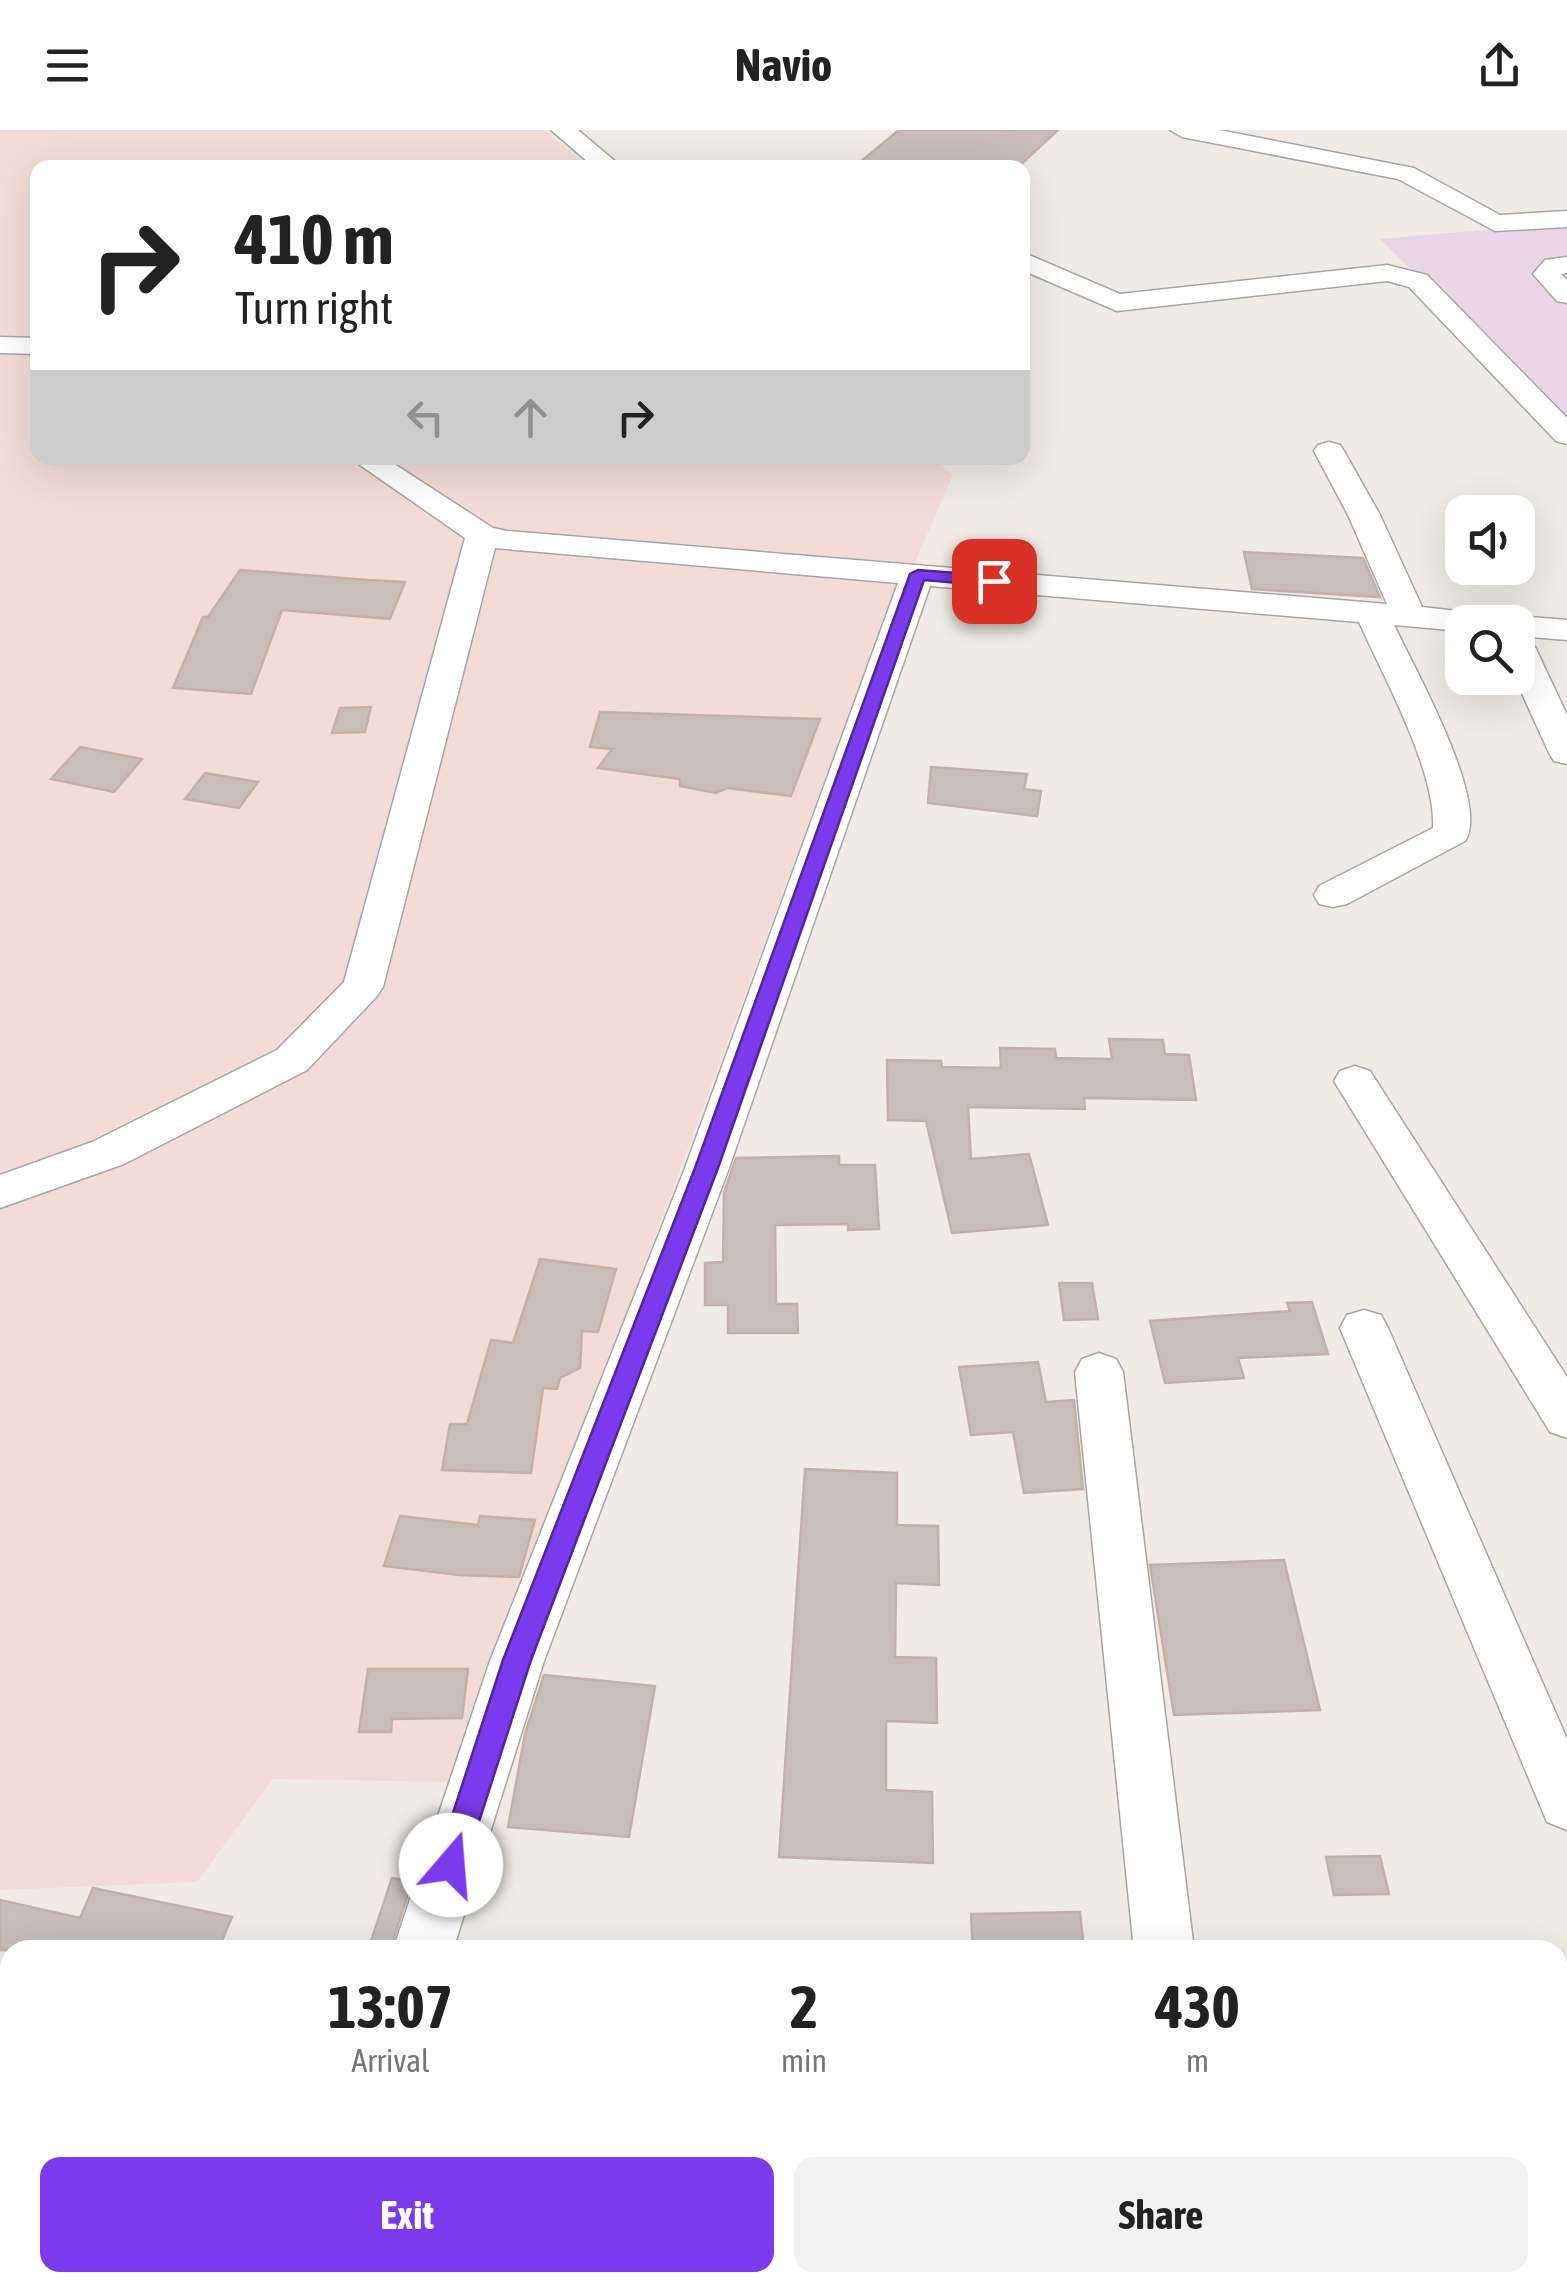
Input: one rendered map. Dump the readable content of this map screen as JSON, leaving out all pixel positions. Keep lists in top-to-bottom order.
{
  "page": {
    "header": "Navio",
    "turn": ["410 m", "Turn right"],
    "eta": [
      "13:07",
      "Arrival",
      "2",
      "min",
      "430",
      "m"
    ],
    "buttons": ["Exit", "Share"]
  }
}
